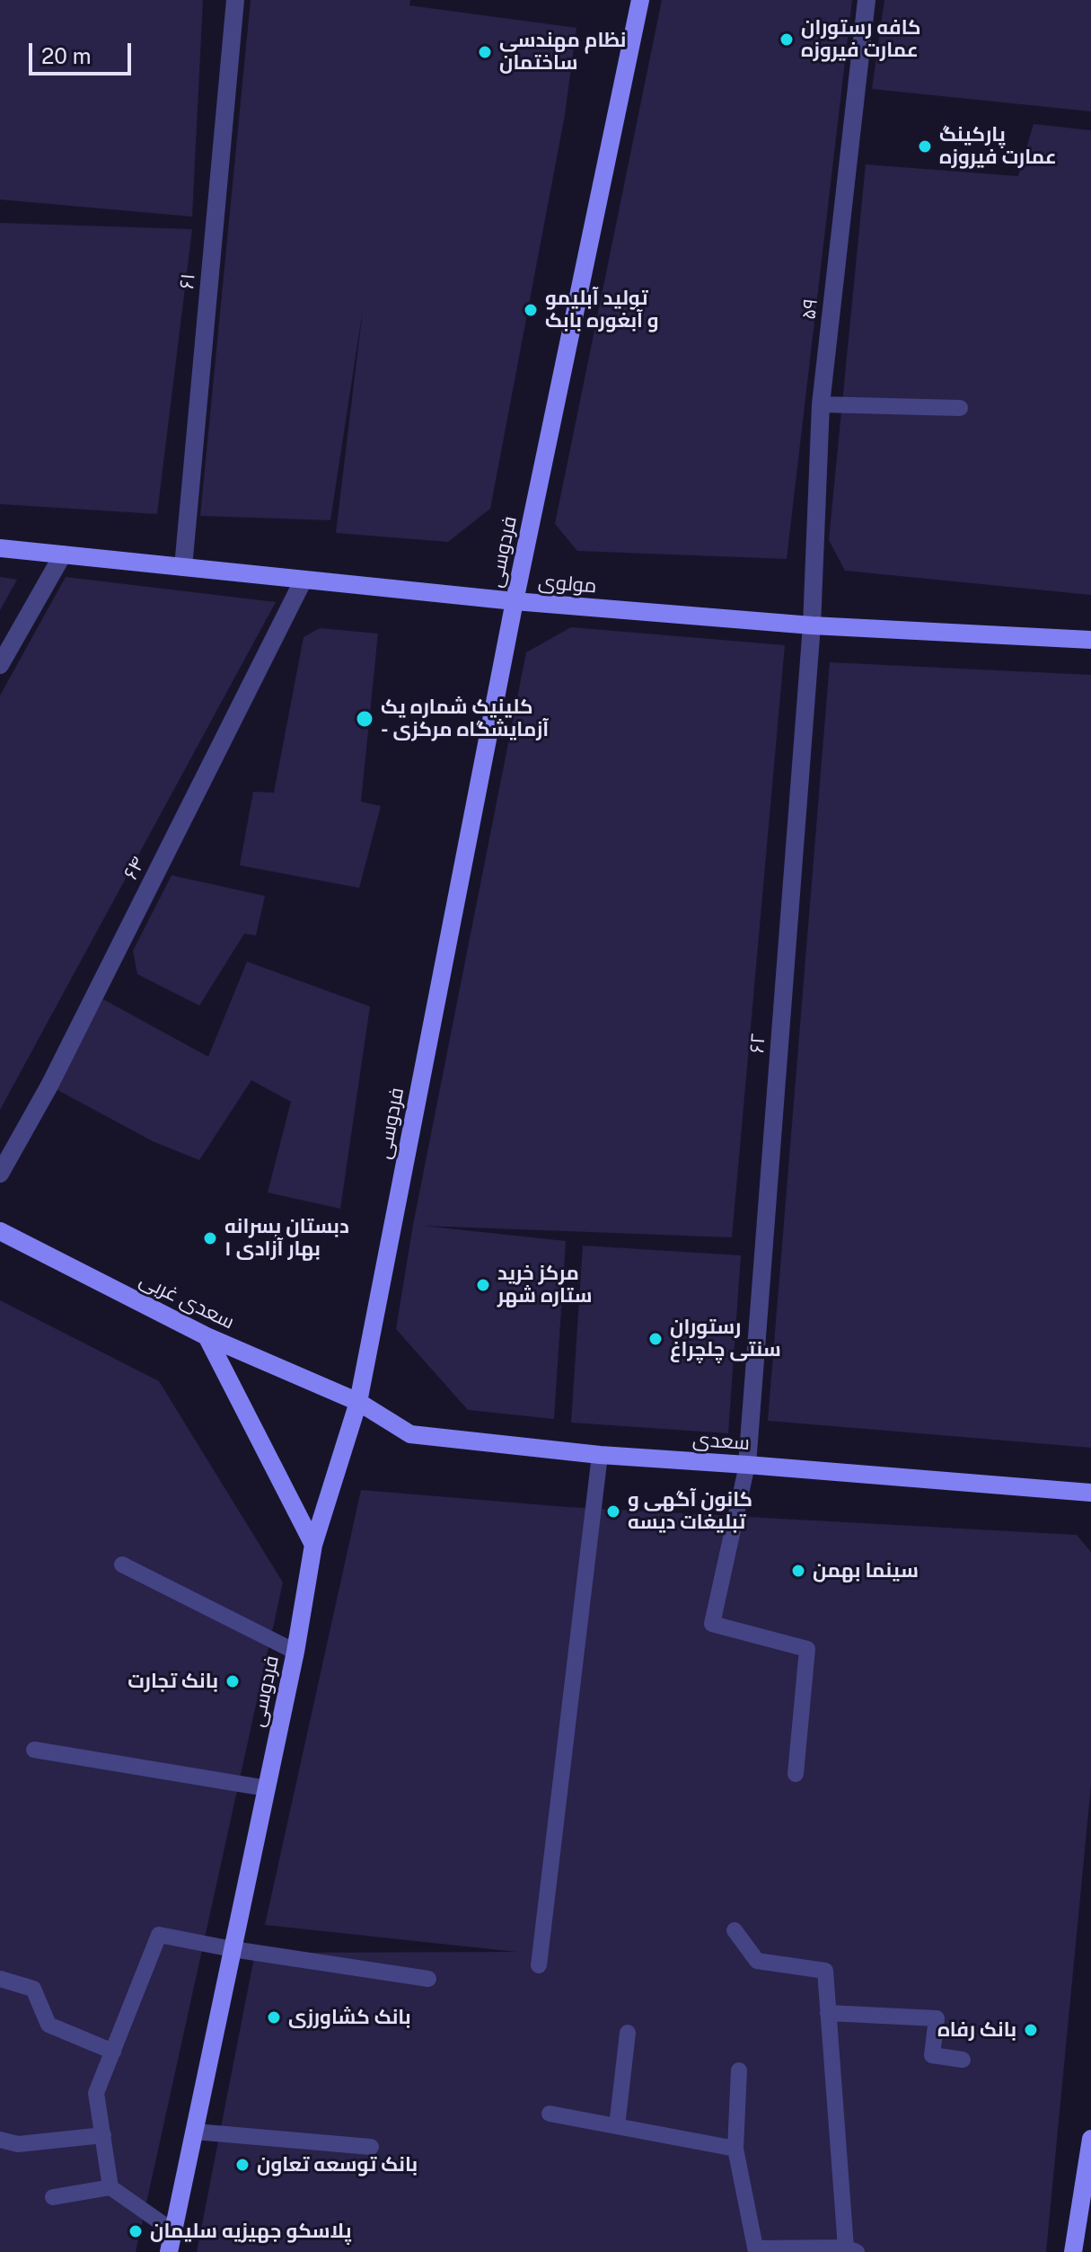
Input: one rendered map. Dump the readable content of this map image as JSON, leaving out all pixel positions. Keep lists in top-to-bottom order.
{
  "streets": {
    "main road": [
      "فردوسی",
      "مولوی",
      "سعدی غربی",
      "سعدی"
    ],
    "street": [
      "۶۱",
      "۵۹",
      "۶۴",
      "۶۲"
    ]
  },
  "crossings": [
    ["۶۱", "مولوی"],
    ["۵۹", "مولوی"],
    ["۵۹", "۶۲"],
    ["فردوسی", "مولوی"],
    ["فردوسی", "سعدی غربی"],
    ["فردوسی", "سعدی"],
    ["مولوی", "۶۴"],
    ["مولوی", "۶۲"],
    ["۶۲", "سعدی"],
    ["سعدی غربی", "سعدی"]
  ],
  "places": [
    "کافه رستوران عمارت فیروزه",
    "نظام مهندسی ساختمان",
    "پارکینگ عمارت فیروزه",
    "تولید آبلیمو و آبغوره بابک",
    "کلینیک شماره یک - آزمایشگاه مرکزی",
    "دبستان پسرانه بهار آزادی ۱",
    "مرکز خرید ستاره شهر",
    "رستوران سنتی چلچراغ",
    "کانون آگهی و تبلیغات دیسه",
    "سینما بهمن",
    "بانک تجارت",
    "بانک کشاورزی",
    "بانک رفاه",
    "بانک توسعه تعاون",
    "پلاسکو جهیزیه سلیمان"
  ],
  "scale_bar": "20 m"
}
